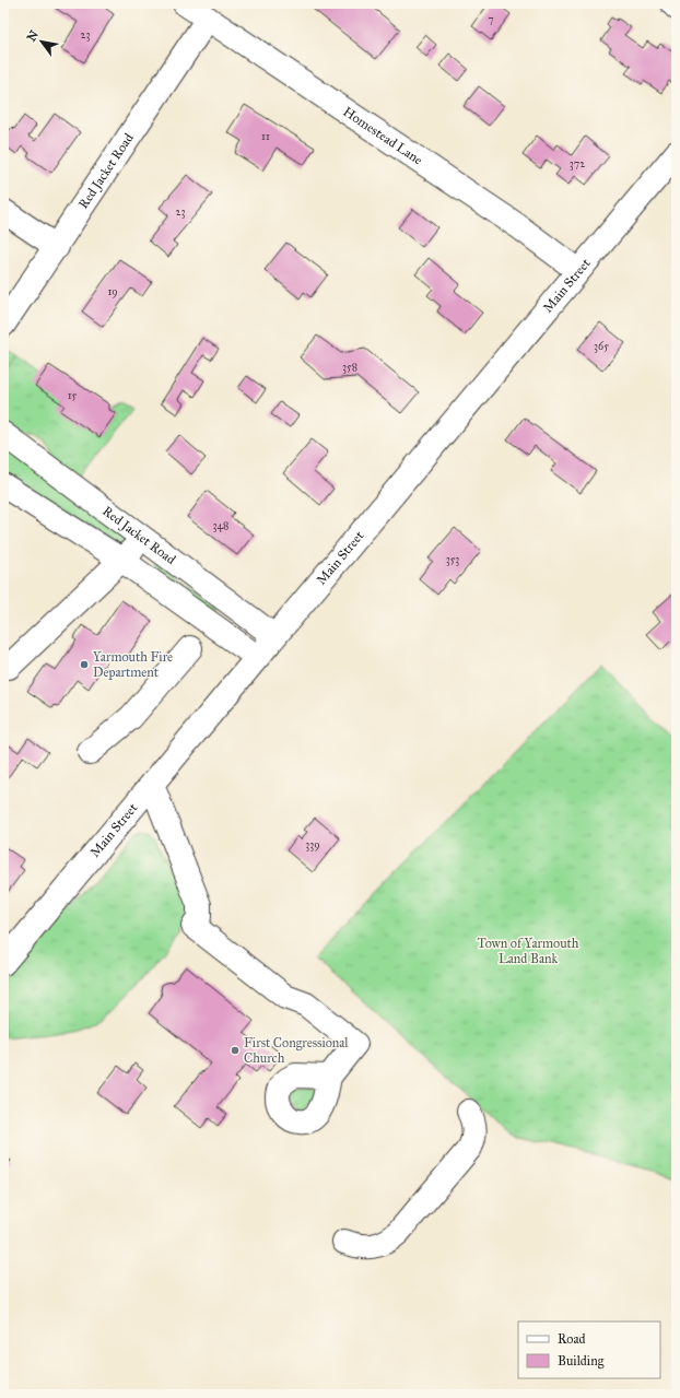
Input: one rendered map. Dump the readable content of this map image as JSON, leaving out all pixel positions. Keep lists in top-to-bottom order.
{
  "streets": {
    "street": ["Homestead Lane", "Red Jacket Road", "Main Street"]
  },
  "crossings": [
    ["Homestead Lane", "Red Jacket Road"],
    ["Homestead Lane", "Main Street"],
    ["Red Jacket Road", "Main Street"]
  ],
  "parks": ["Town of Yarmouth Land Bank"],
  "places": ["Yarmouth Fire Department", "First Congressional Church"],
  "house_numbers": [
    "7",
    "23",
    "11",
    "372",
    "23",
    "19",
    "365",
    "358",
    "15",
    "348",
    "353",
    "339"
  ],
  "legend": ["Road", "Building"],
  "north": "top left"
}
